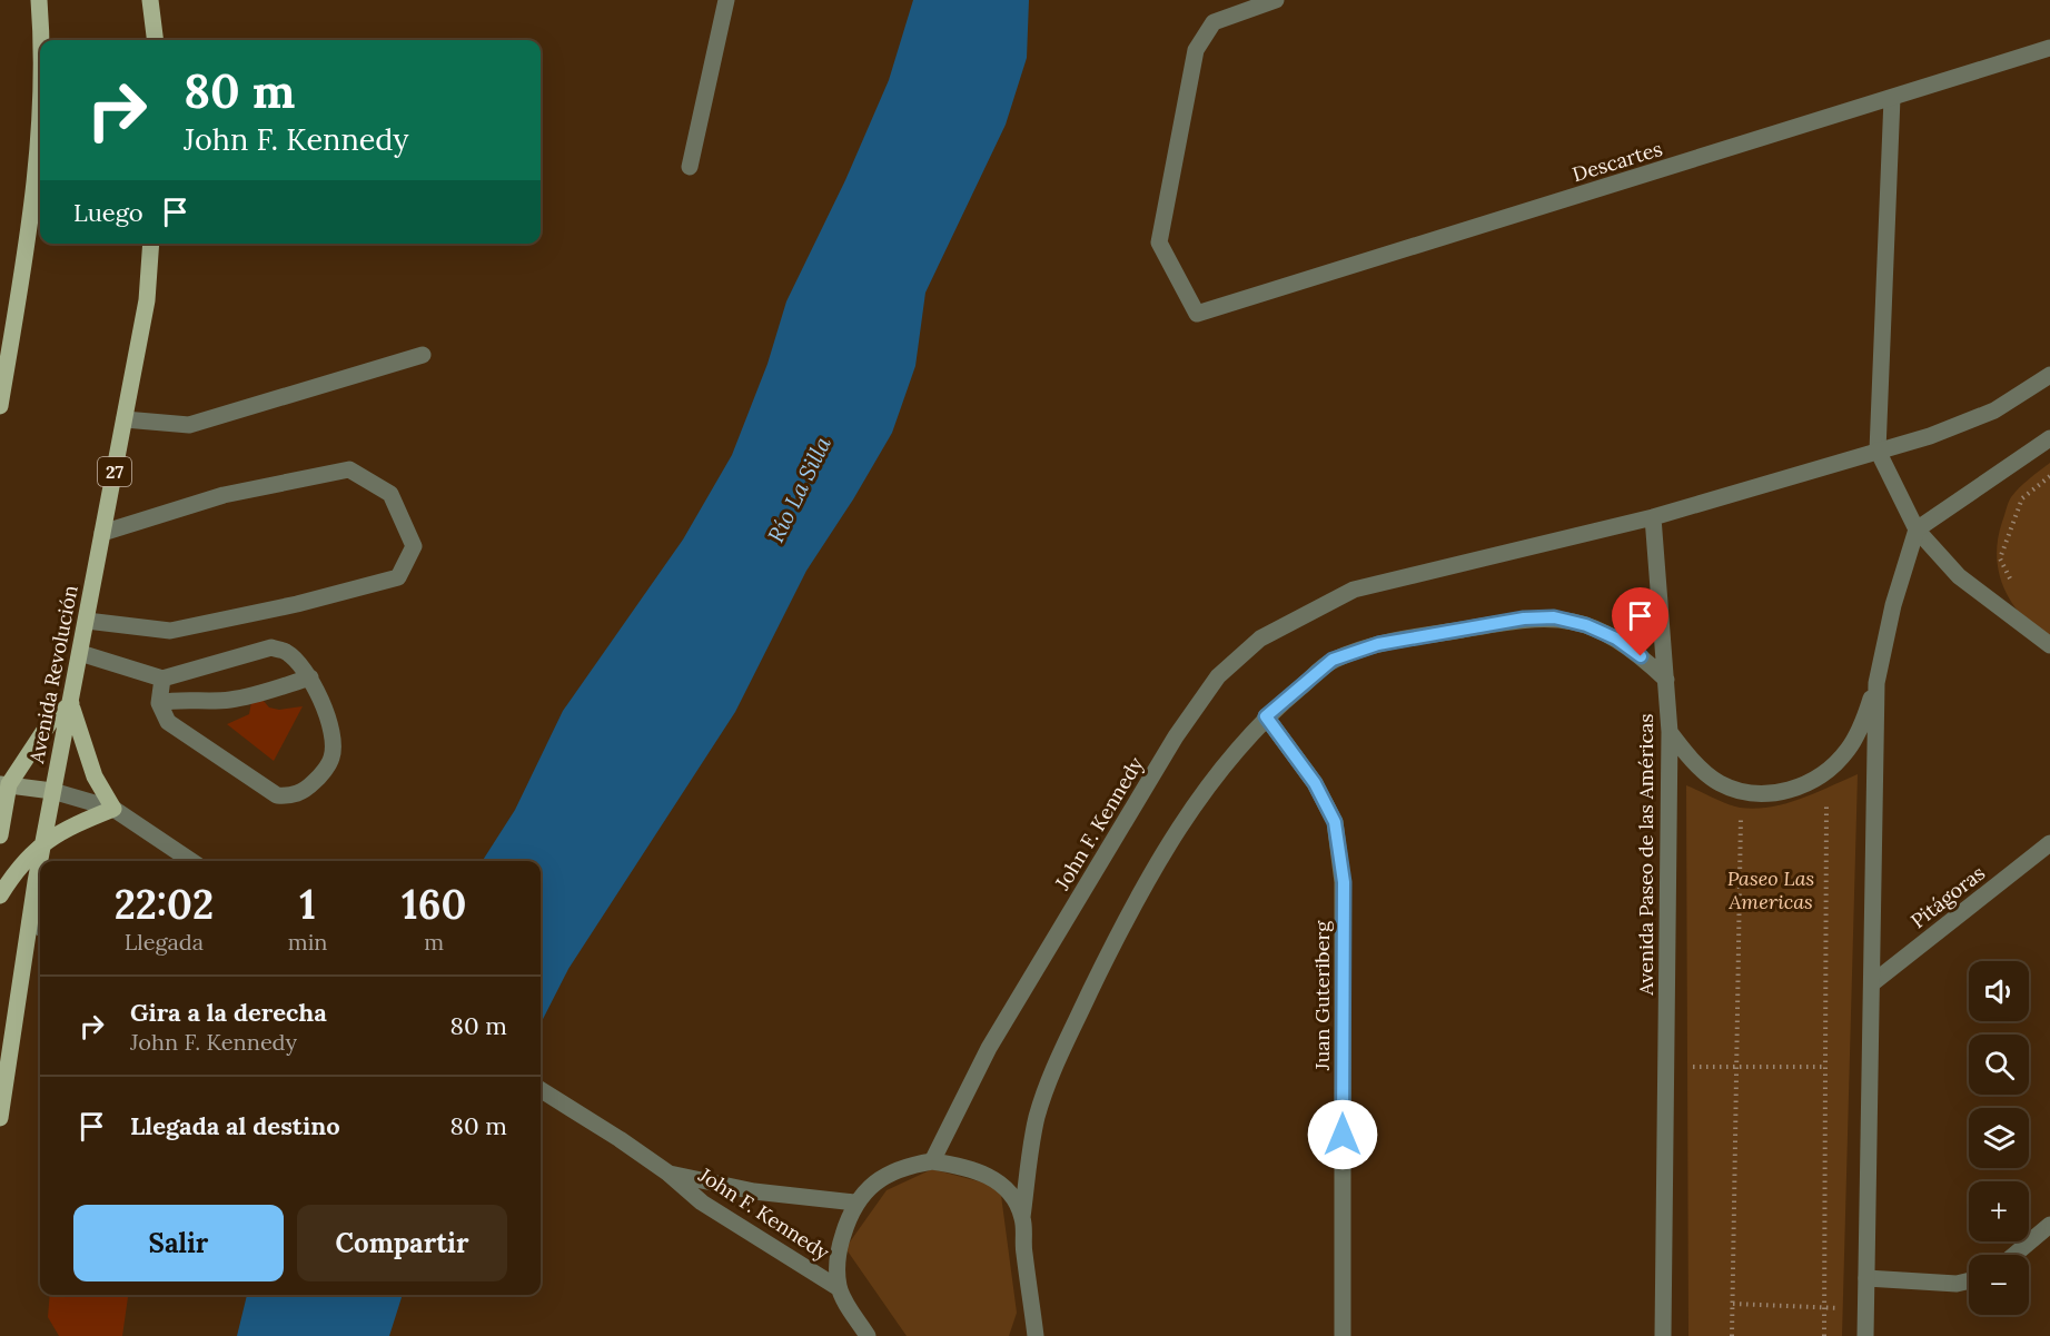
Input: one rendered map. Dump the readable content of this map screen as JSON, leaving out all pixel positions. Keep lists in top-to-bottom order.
{
  "streets": {
    "main road": ["27", "Avenida Revolución"],
    "street": [
      "Descartes",
      "John F. Kennedy",
      "Avenida Paseo de las Américas",
      "Pitágoras",
      "Juan Guteriberg"
    ]
  },
  "crossings": [
    ["John F. Kennedy", "Avenida Paseo de las Américas"]
  ],
  "water": ["Río La Silla"],
  "parks": ["Paseo Las Americas"],
  "page": {
    "turn": ["80 m", "John F. Kennedy"],
    "then": "Luego",
    "eta": [
      "22:02",
      "Llegada",
      "1",
      "min",
      "160",
      "m"
    ],
    "map_buttons": ["+", "−"],
    "list": [
      {
        "name": "Gira a la derecha",
        "note": "John F. Kennedy",
        "value": "80 m"
      },
      {
        "name": "Llegada al destino",
        "value": "80 m"
      }
    ],
    "buttons": ["Salir", "Compartir"]
  }
}
